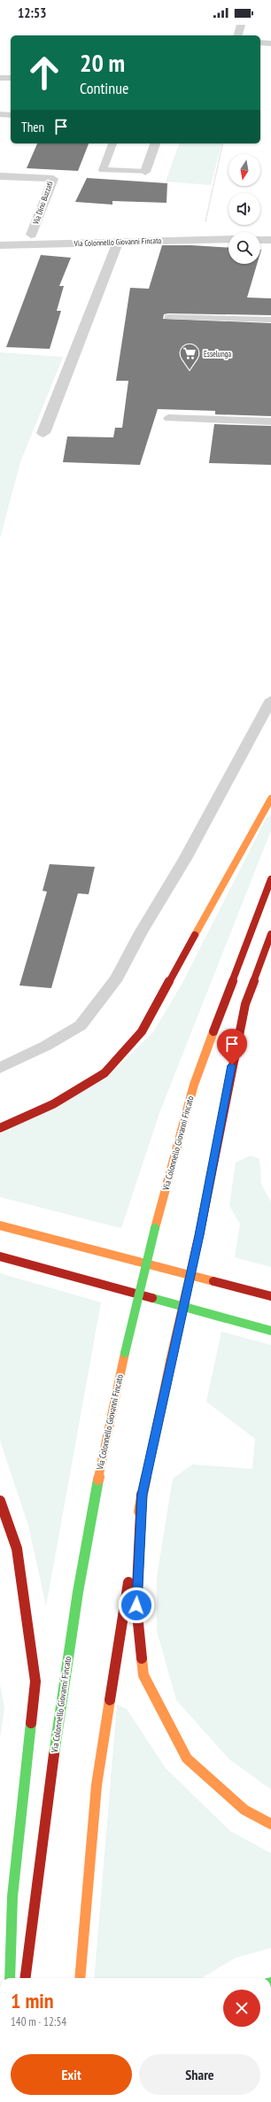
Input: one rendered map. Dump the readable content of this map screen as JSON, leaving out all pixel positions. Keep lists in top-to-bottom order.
{
  "streets": {
    "main road": ["Via Colonnello Giovanni Fincato"],
    "street": ["Via Dino Buzzati"]
  },
  "places": {
    "supermarket": ["Esselunga"]
  },
  "north": "bottom",
  "page": {
    "status": "12:53",
    "turn": ["20 m", "Continue"],
    "then": "Then",
    "heading": ["1 min", "140 m · 12:54"],
    "buttons": ["Exit", "Share"]
  }
}
